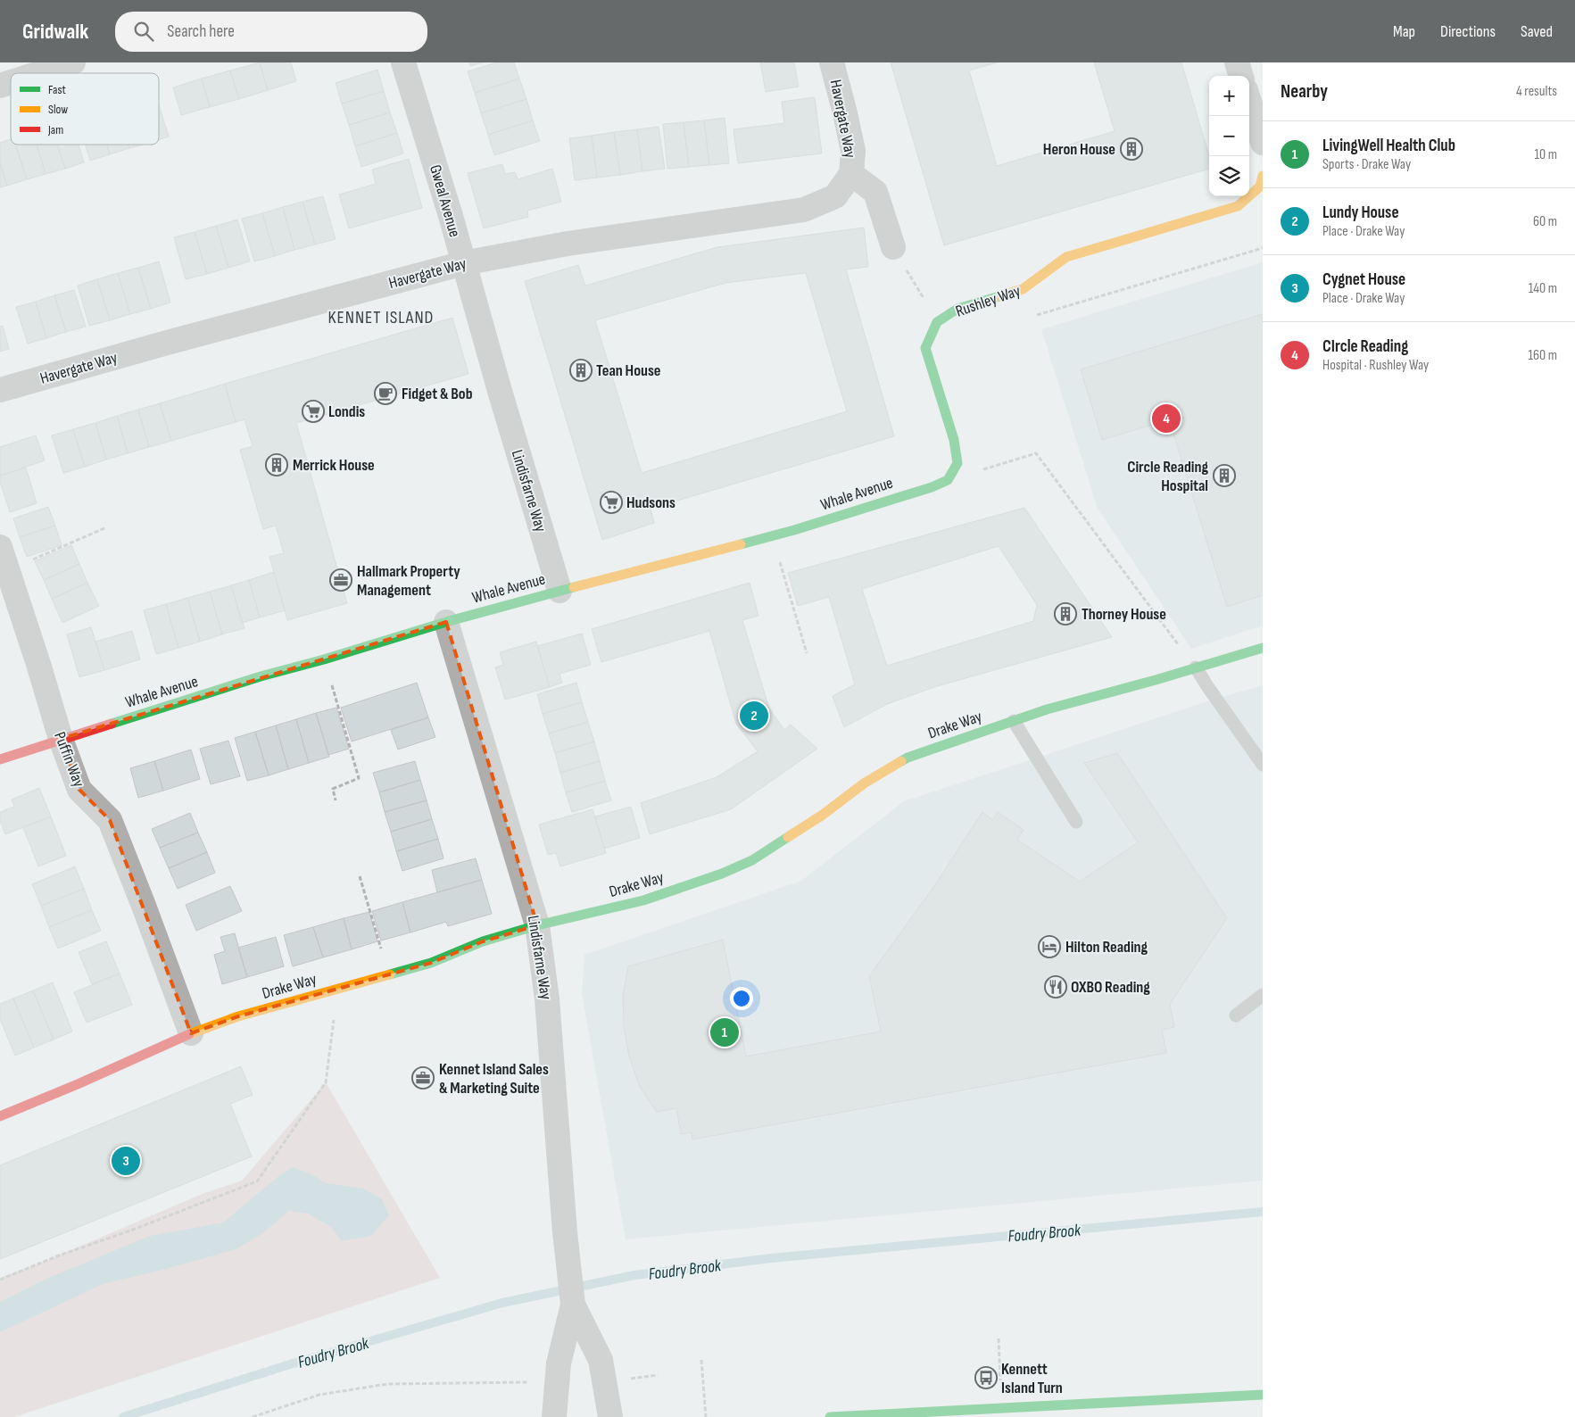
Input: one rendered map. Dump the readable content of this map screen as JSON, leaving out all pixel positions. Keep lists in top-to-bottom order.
{
  "streets": {
    "main road": ["Rushley Way", "Whale Avenue", "Drake Way"],
    "street": [
      "Havergate Way",
      "Gweal Avenue",
      "Lindisfarne Way",
      "Puffin Way"
    ]
  },
  "crossings": [
    ["Havergate Way", "Gweal Avenue"],
    ["Gweal Avenue", "Lindisfarne Way"],
    ["Rushley Way", "Whale Avenue"],
    ["Lindisfarne Way", "Whale Avenue"],
    ["Lindisfarne Way", "Drake Way"],
    ["Whale Avenue", "Puffin Way"],
    ["Drake Way", "Puffin Way"]
  ],
  "districts": ["KENNET ISLAND"],
  "water": ["Foudry Brook"],
  "places": {
    "building": [
      "Heron House",
      "Tean House",
      "Merrick House",
      "Circle Reading Hospital",
      "Thorney House"
    ],
    "cafe": ["Fidget & Bob"],
    "supermarket": ["Londis", "Hudsons"],
    "office": ["Hallmark Property Management", "Kennet Island Sales & Marketing Suite"],
    "hotel": ["Hilton Reading"],
    "restaurant": ["OXBO Reading"],
    "bus stop": ["Kennett Island Turn"]
  },
  "legend": ["Fast", "Slow", "Jam"],
  "page": {
    "header": "Gridwalk",
    "search": "Search here",
    "nav": ["Map", "Directions", "Saved"],
    "heading": ["Nearby", "4 results"],
    "map_buttons": ["+", "−"],
    "list": [
      {
        "mark": "1",
        "name": "LivingWell Health Club",
        "note": "Sports · Drake Way",
        "value": "10 m"
      },
      {
        "mark": "2",
        "name": "Lundy House",
        "note": "Place · Drake Way",
        "value": "60 m"
      },
      {
        "mark": "3",
        "name": "Cygnet House",
        "note": "Place · Drake Way",
        "value": "140 m"
      },
      {
        "mark": "4",
        "name": "CIrcle Reading",
        "note": "Hospital · Rushley Way",
        "value": "160 m"
      }
    ],
    "pins": [
      "4",
      "2",
      "1",
      "3"
    ]
  }
}
